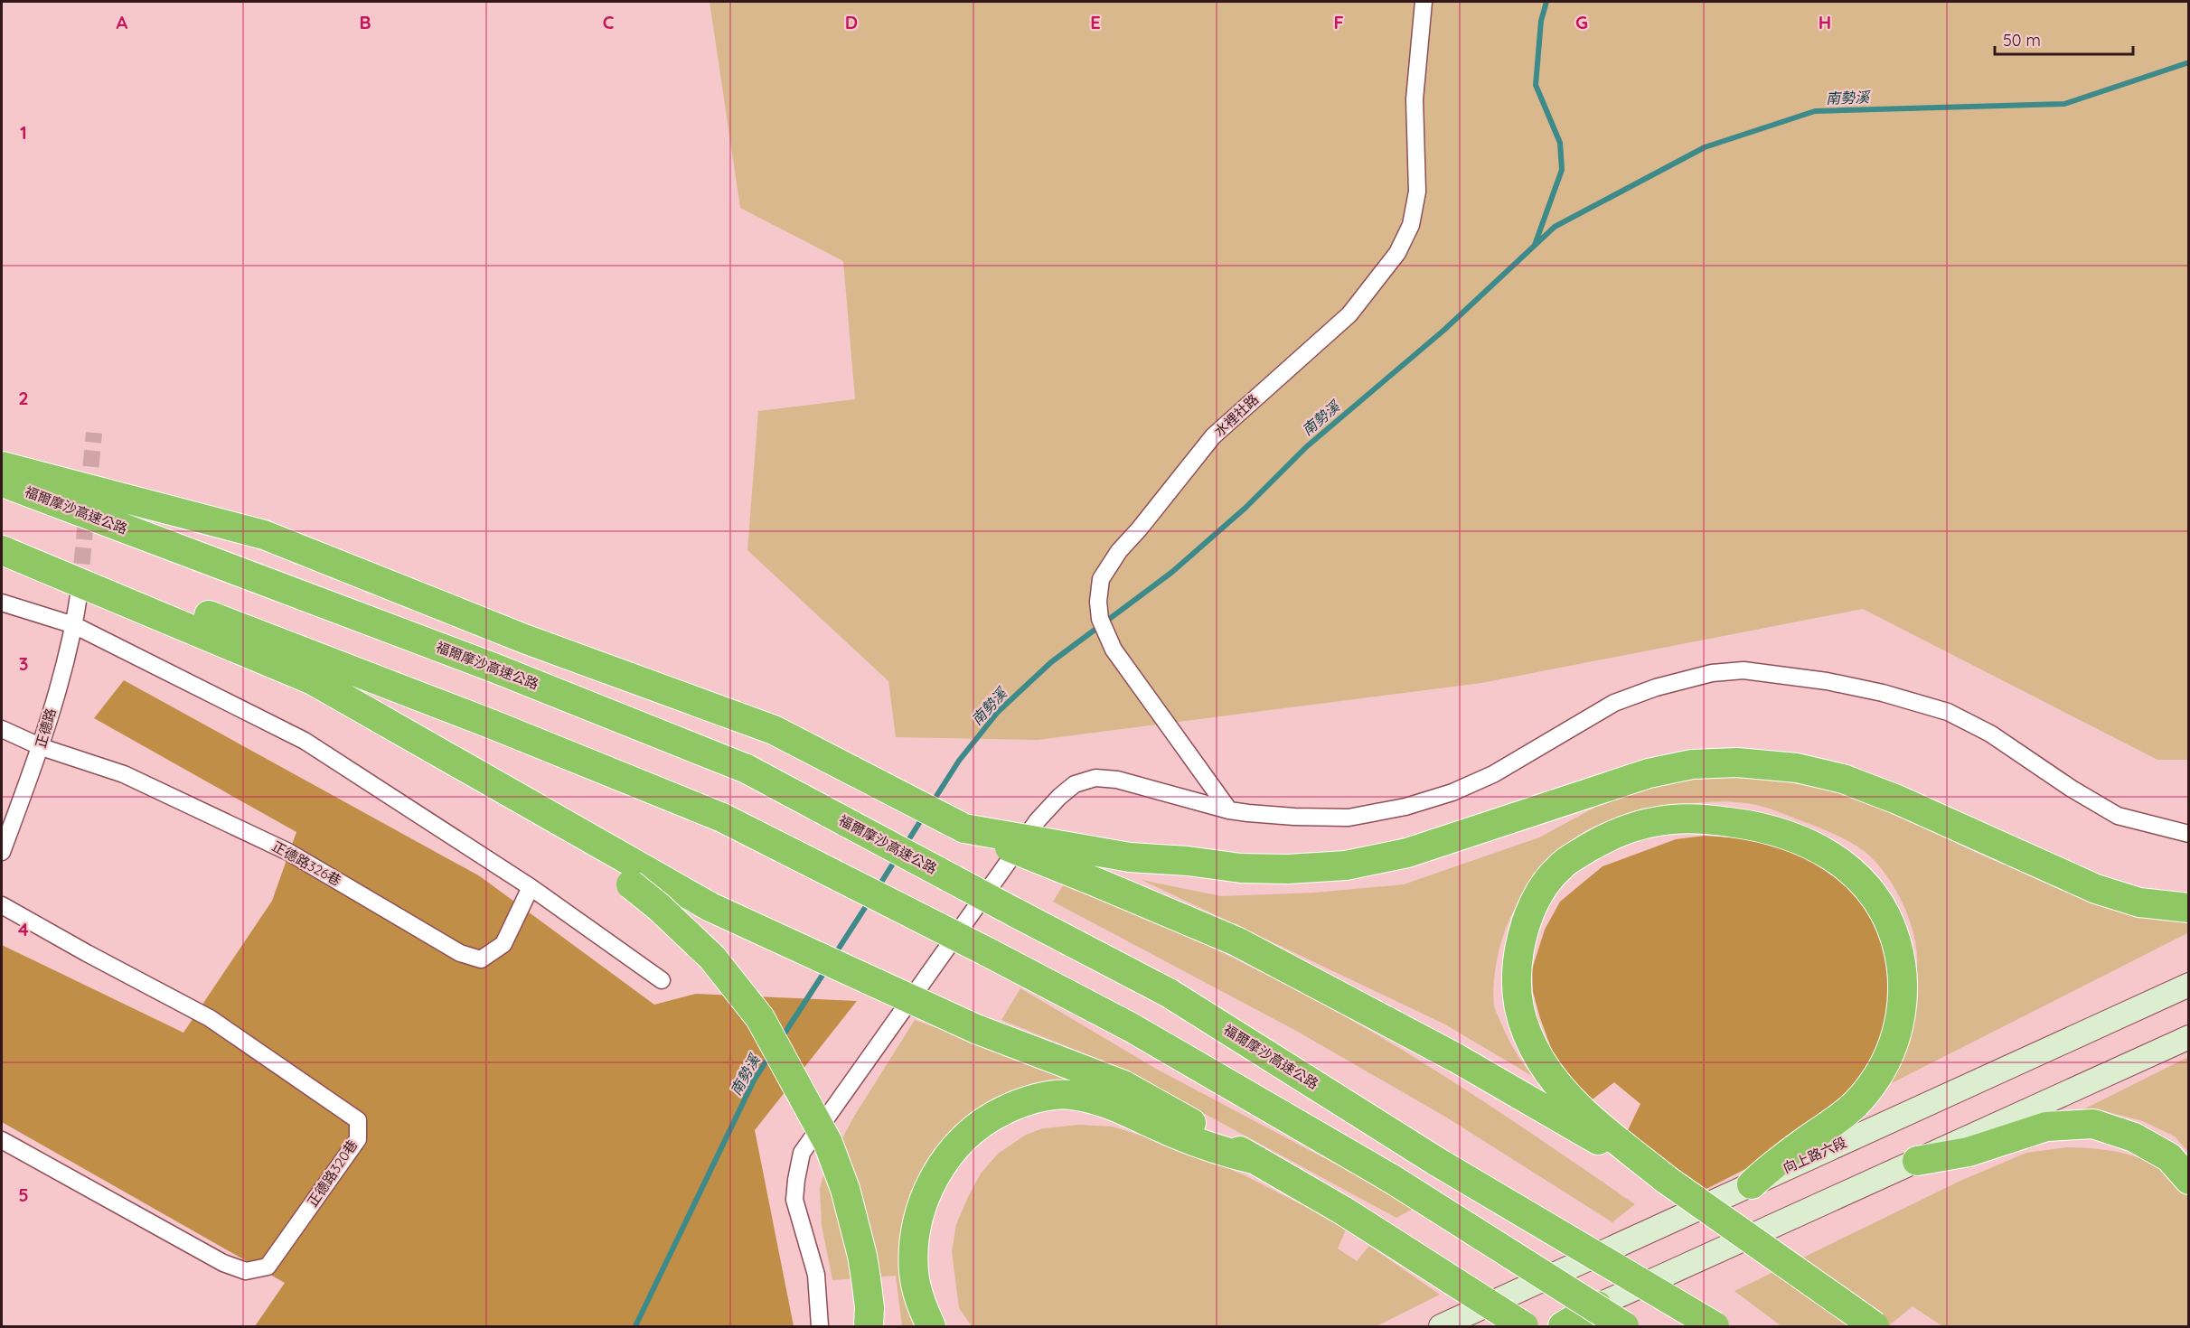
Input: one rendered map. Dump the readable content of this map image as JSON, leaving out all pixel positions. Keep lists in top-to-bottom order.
{
  "streets": {
    "highway": ["福爾摩沙高速公路"],
    "main road": ["向上路六段"],
    "street": [
      "水裡社路",
      "正德路",
      "正德路326巷",
      "正德路320巷"
    ]
  },
  "crossings": [
    ["正德路", "正德路326巷"]
  ],
  "water": ["南勢溪"],
  "scale_bar": "50 m",
  "grid": {
    "columns": [
      "A",
      "B",
      "C",
      "D",
      "E",
      "F",
      "G",
      "H"
    ],
    "rows": [
      "1",
      "2",
      "3",
      "4",
      "5"
    ]
  }
}
